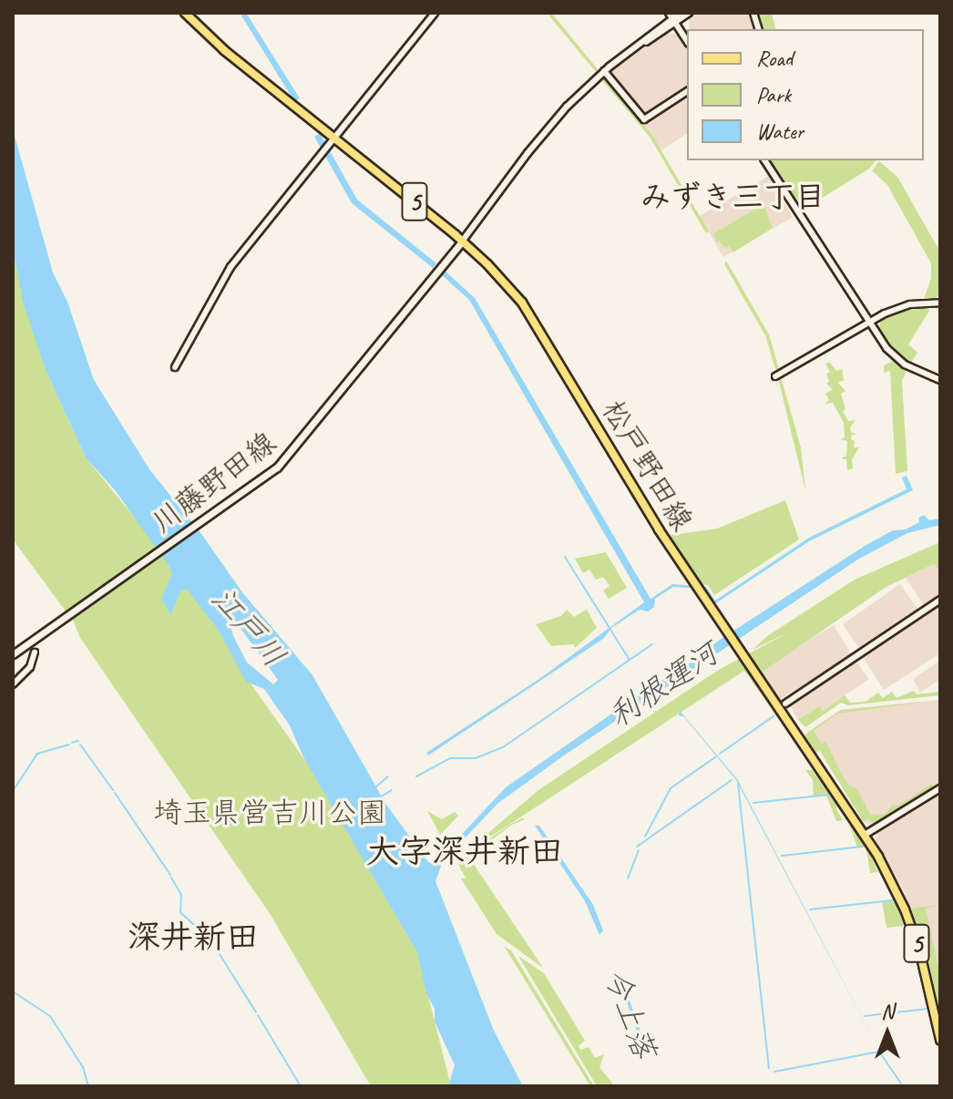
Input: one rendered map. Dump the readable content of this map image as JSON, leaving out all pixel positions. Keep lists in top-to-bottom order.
{
  "streets": {
    "main road": ["5", "松戸野田線", "川藤野田線"]
  },
  "crossings": [
    ["松戸野田線", "川藤野田線"]
  ],
  "districts": ["みずき三丁目", "大字深井新田", "深井新田"],
  "water": ["江戸川", "利根運河", "今上落"],
  "parks": ["埼玉県営吉川公園"],
  "legend": ["Road", "Park", "Water"],
  "north": "top"
}
